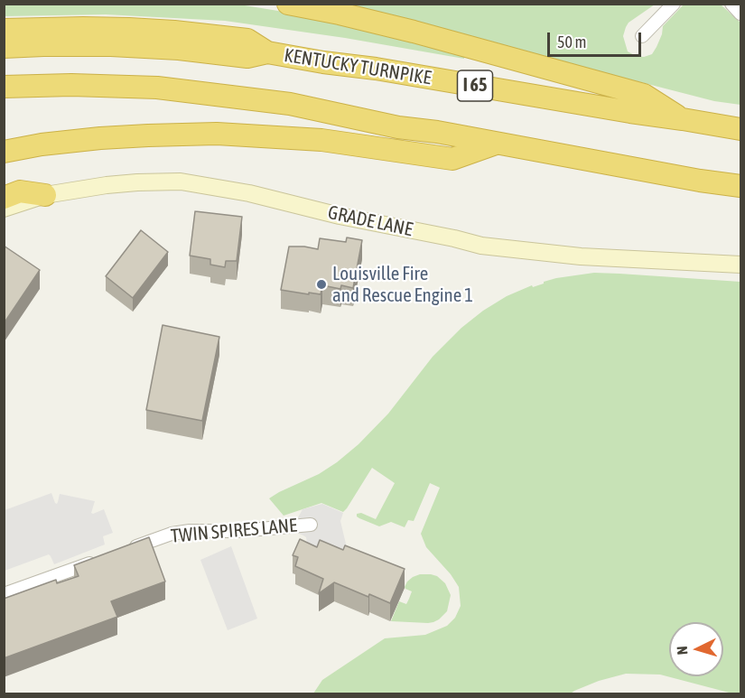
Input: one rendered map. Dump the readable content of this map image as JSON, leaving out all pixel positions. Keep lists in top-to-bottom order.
{
  "streets": {
    "highway": ["KENTUCKY TURNPIKE", "I 65"],
    "main road": ["GRADE LANE"],
    "street": ["TWIN SPIRES LANE"]
  },
  "places": ["Louisville Fire and Rescue Engine 1"],
  "scale_bar": "50 m",
  "north": "left"
}
